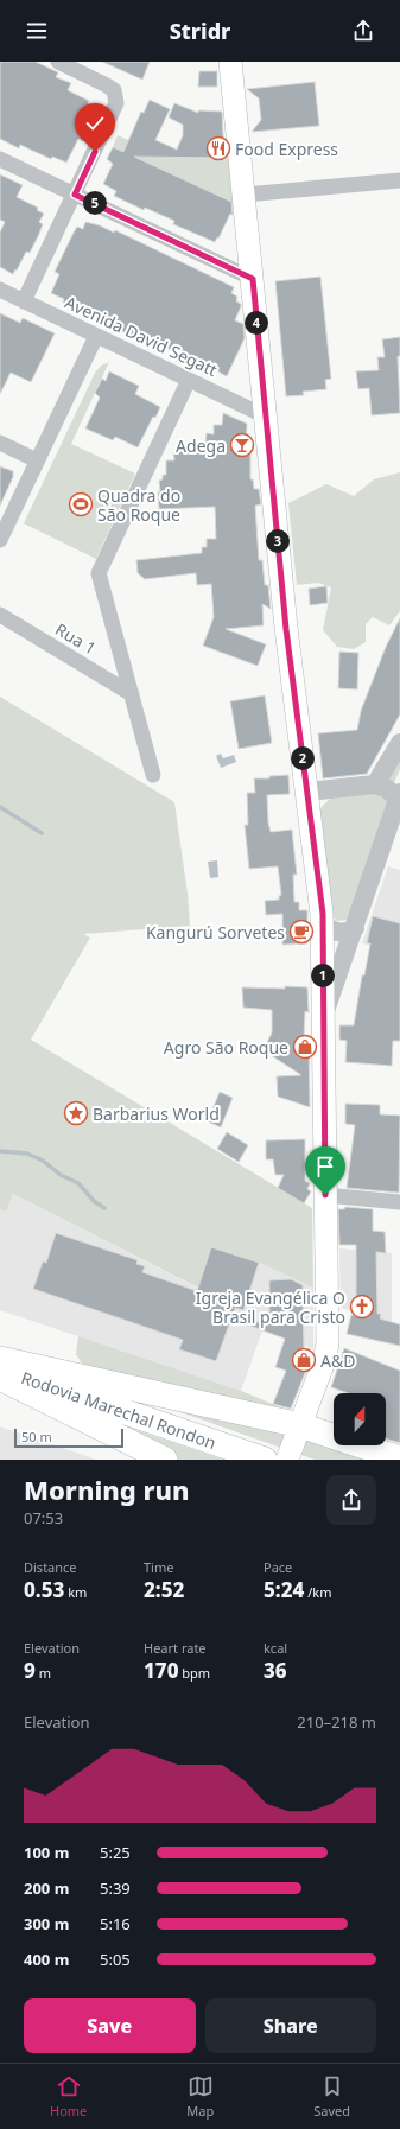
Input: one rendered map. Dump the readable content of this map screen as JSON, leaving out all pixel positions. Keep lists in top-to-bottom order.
{
  "streets": {
    "main road": ["Rodovia Marechal Rondon"],
    "street": ["Avenida David Segatt", "Rua 1"]
  },
  "places": {
    "restaurant": ["Food Express"],
    "bar": ["Adega"],
    "sports": ["Quadra do São Roque"],
    "cafe": ["Kangurú Sorvetes"],
    "shop": ["Agro São Roque", "A&D"],
    "place": ["Barbarius World"],
    "church": ["Igreja Evangélica O Brasil para Cristo"]
  },
  "scale_bar": "50 m",
  "north": "top",
  "page": {
    "header": "Stridr",
    "pins": [
      "5",
      "4",
      "3",
      "2",
      "1"
    ],
    "scale": "50 m",
    "heading": ["Morning run", "07:53"],
    "stats": [
      ["Distance", "0.53 km"],
      ["Time", "2:52"],
      ["Pace", "5:24 /km"],
      ["Elevation", "9 m"],
      ["Heart rate", "170 bpm"],
      ["kcal", "36"]
    ],
    "chart": ["Elevation", "210–218 m"],
    "list": [
      {
        "name": "100 m",
        "note": "5:25"
      },
      {
        "name": "200 m",
        "note": "5:39"
      },
      {
        "name": "300 m",
        "note": "5:16"
      },
      {
        "name": "400 m",
        "note": "5:05"
      }
    ],
    "buttons": ["Save", "Share"],
    "tabs": ["Home", "Map", "Saved"]
  }
}
